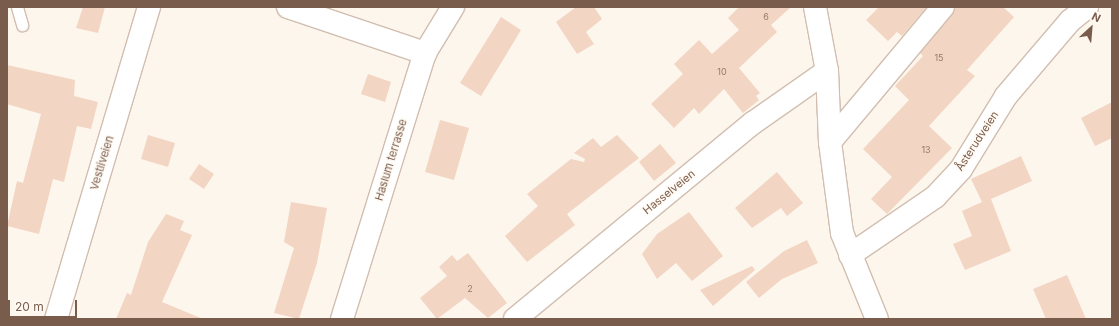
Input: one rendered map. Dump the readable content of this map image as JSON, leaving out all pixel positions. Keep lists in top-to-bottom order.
{
  "streets": {
    "street": [
      "Åsterudveien",
      "Haslum terrasse",
      "Vestliveien",
      "Hasselveien"
    ]
  },
  "house_numbers": [
    "6",
    "15",
    "10",
    "13",
    "2"
  ],
  "scale_bar": "20 m",
  "north": "top right"
}
